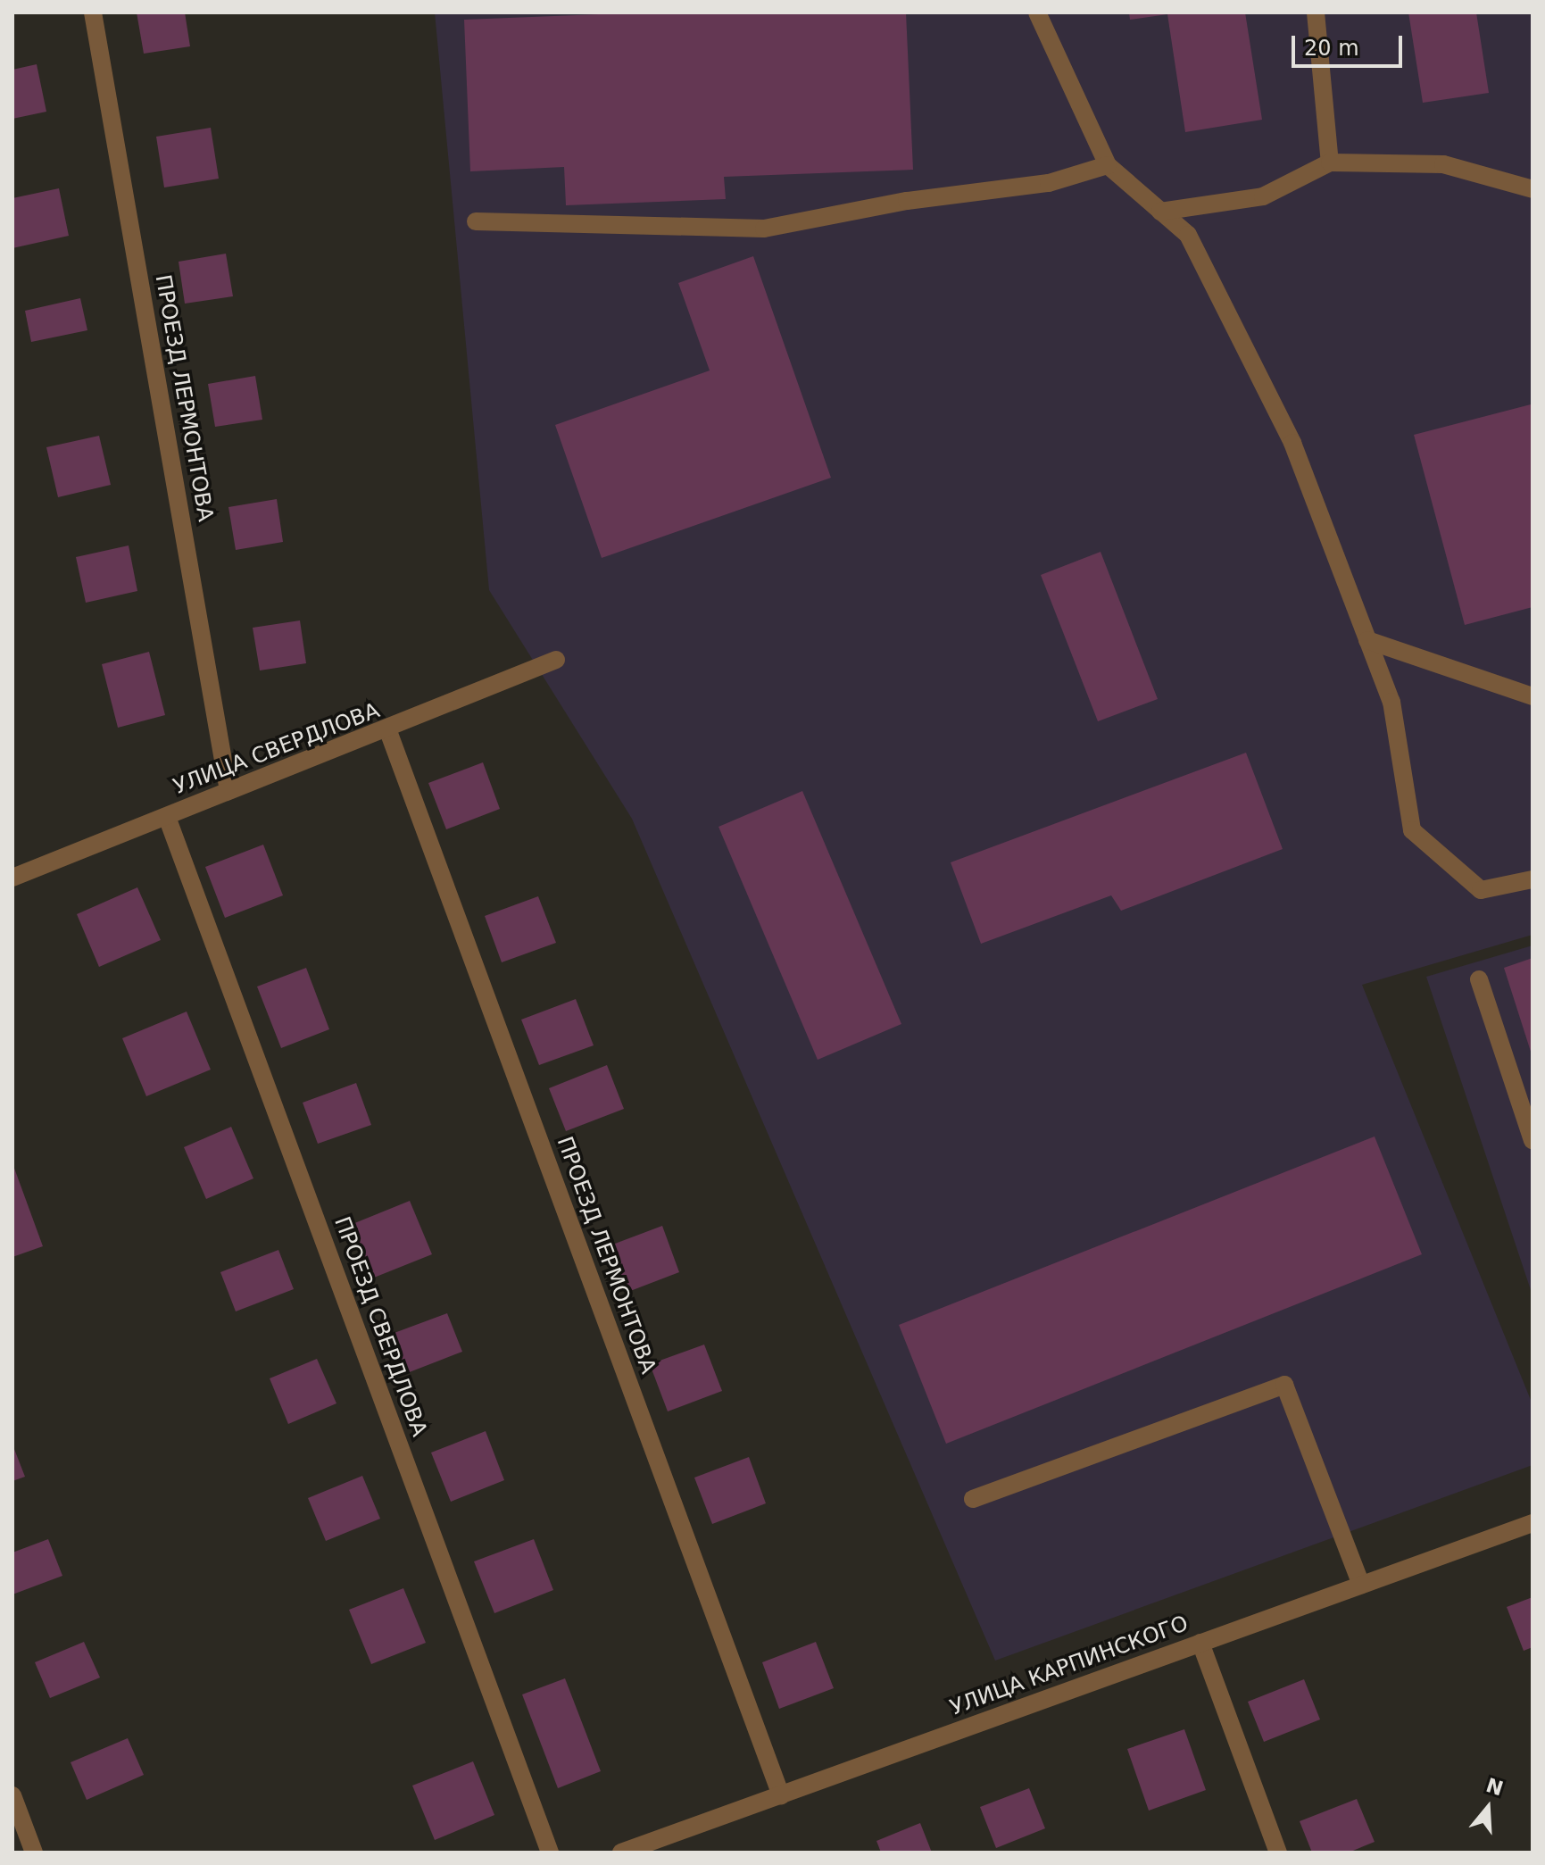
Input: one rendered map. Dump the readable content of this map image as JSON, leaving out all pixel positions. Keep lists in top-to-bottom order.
{
  "streets": {
    "street": [
      "ПРОЕЗД ЛЕРМОНТОВА",
      "УЛИЦА СВЕРДЛОВА",
      "ПРОЕЗД СВЕРДЛОВА",
      "УЛИЦА КАРПИНСКОГО"
    ]
  },
  "crossings": [
    ["ПРОЕЗД ЛЕРМОНТОВА", "УЛИЦА СВЕРДЛОВА"],
    ["ПРОЕЗД ЛЕРМОНТОВА", "УЛИЦА КАРПИНСКОГО"],
    ["УЛИЦА СВЕРДЛОВА", "ПРОЕЗД СВЕРДЛОВА"]
  ],
  "scale_bar": "20 m",
  "north": "top"
}
